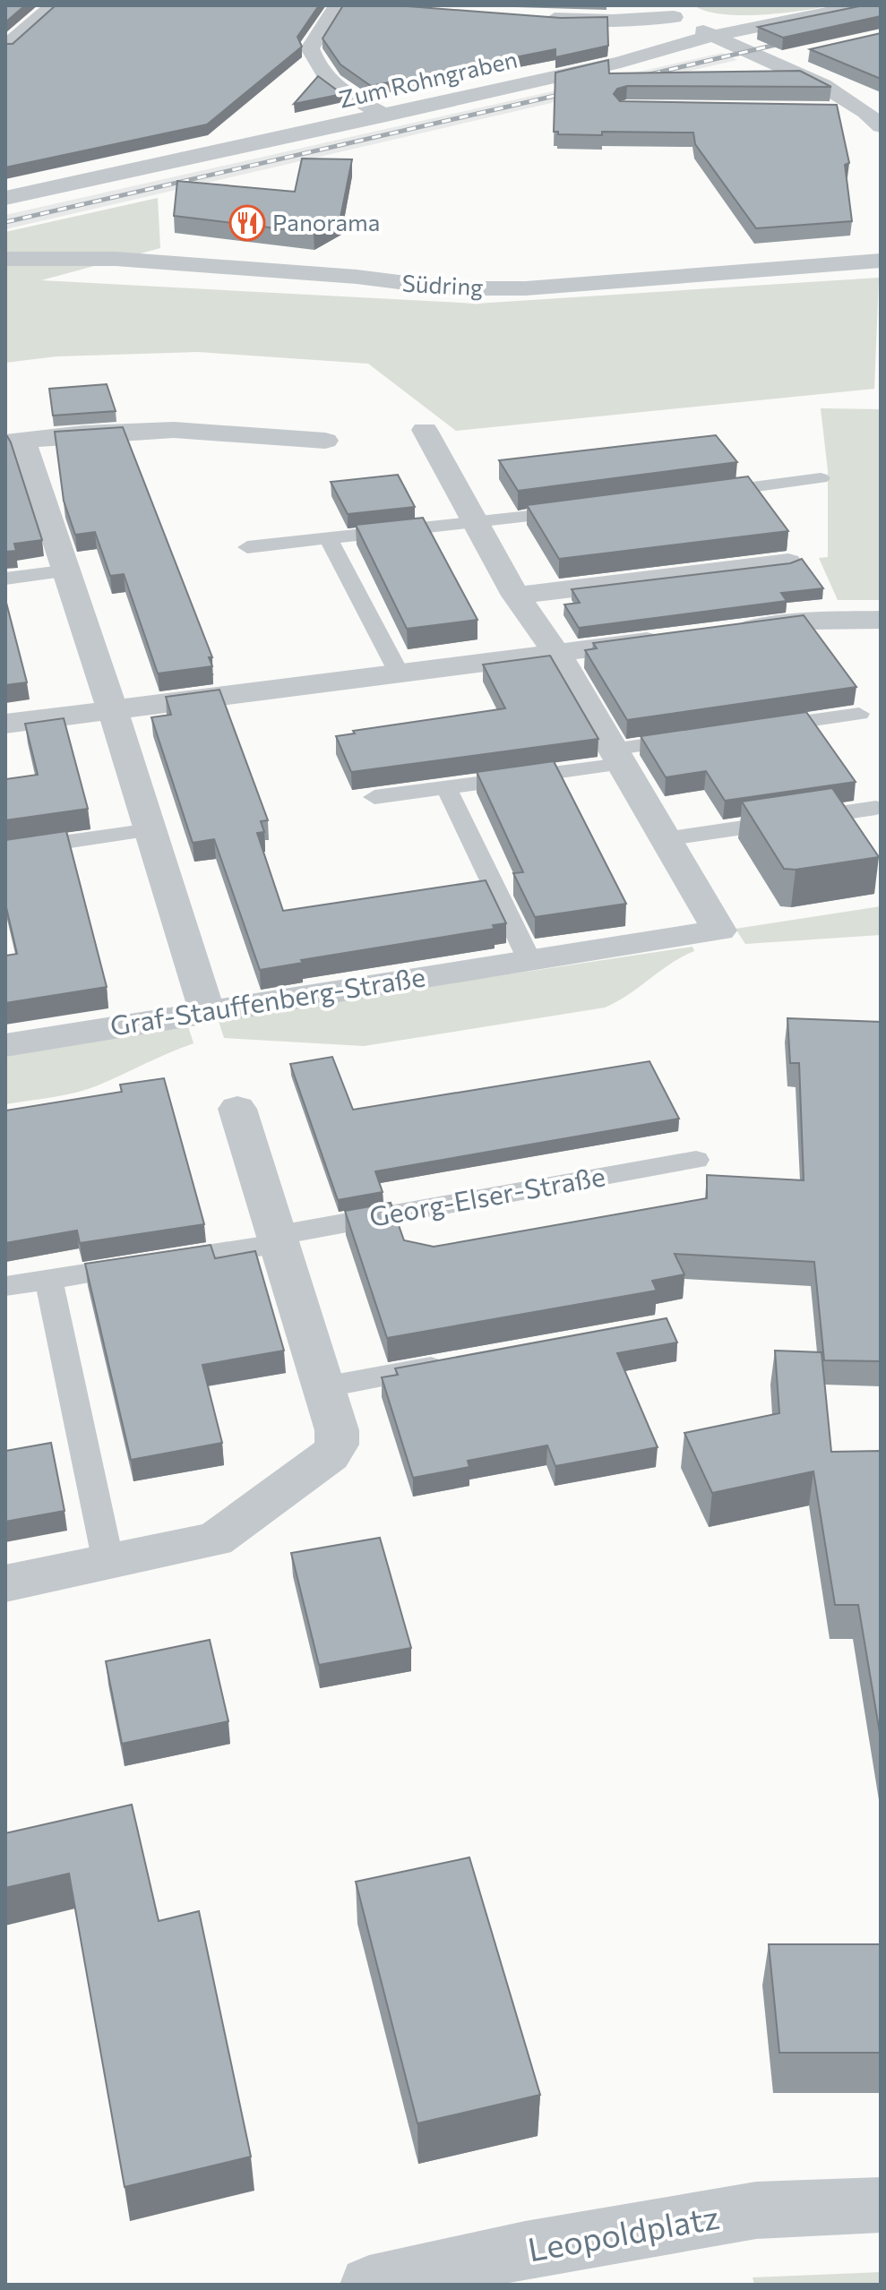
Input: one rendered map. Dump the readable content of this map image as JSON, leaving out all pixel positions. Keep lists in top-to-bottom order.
{
  "streets": {
    "street": [
      "Zum Rohngraben",
      "Südring",
      "Graf-Stauffenberg-Straße",
      "Leopoldplatz"
    ],
    "lane": ["Georg-Elser-Straße"]
  },
  "places": {
    "restaurant": ["Panorama"]
  }
}
